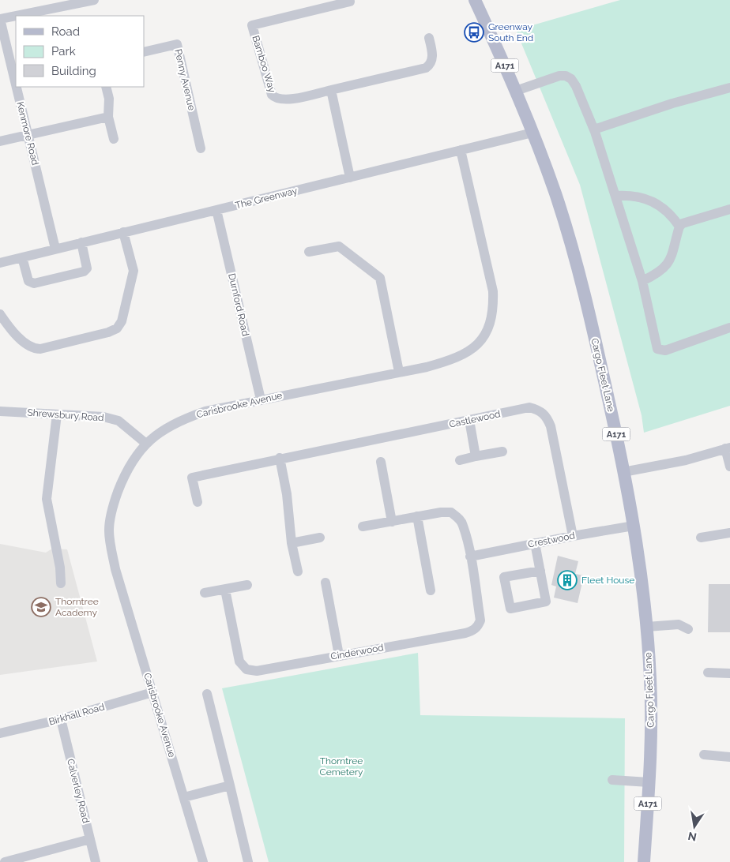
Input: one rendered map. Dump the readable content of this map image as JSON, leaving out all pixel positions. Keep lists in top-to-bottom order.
{
  "streets": {
    "main road": ["A171", "Cargo Fleet Lane"],
    "street": [
      "Bamboo Way",
      "Penny Avenue",
      "Kenmore Road",
      "The Greenway",
      "Durnford Road",
      "Carisbrooke Avenue",
      "Shrewsbury Road",
      "Castlewood",
      "Crestwood",
      "Cinderwood",
      "Birkhall Road",
      "Calverley Road"
    ]
  },
  "crossings": [
    ["Kenmore Road", "The Greenway"],
    ["The Greenway", "Durnford Road"],
    ["The Greenway", "Cargo Fleet Lane"],
    ["The Greenway", "Carisbrooke Avenue"],
    ["Durnford Road", "Carisbrooke Avenue"],
    ["Cargo Fleet Lane", "Crestwood"],
    ["Carisbrooke Avenue", "Shrewsbury Road"],
    ["Carisbrooke Avenue", "Birkhall Road"],
    ["Castlewood", "Crestwood"],
    ["Crestwood", "Cinderwood"],
    ["Birkhall Road", "Calverley Road"]
  ],
  "parks": ["Thorntree Cemetery"],
  "places": {
    "bus stop": ["Greenway South End"],
    "building": ["Fleet House"],
    "school or university": ["Thorntree Academy"]
  },
  "legend": ["Road", "Park", "Building"],
  "north": "bottom"
}
